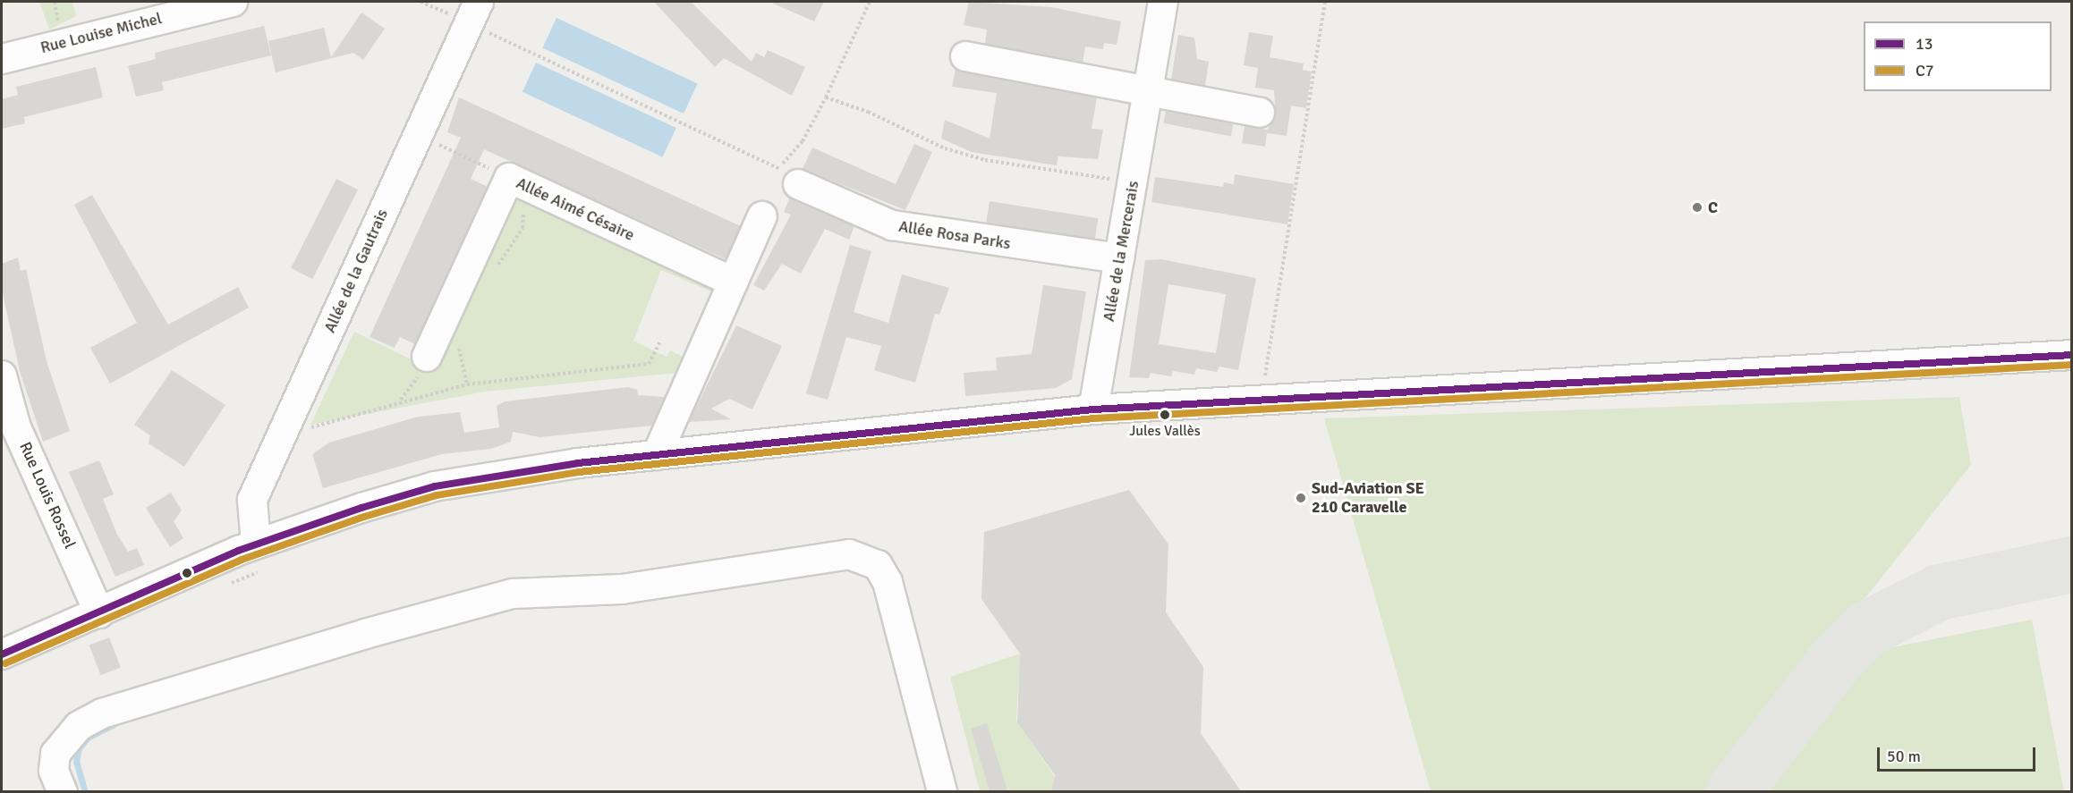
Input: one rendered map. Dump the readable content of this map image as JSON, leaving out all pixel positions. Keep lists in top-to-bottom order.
{
  "streets": {
    "street": [
      "Rue Louise Michel",
      "Allée Aimé Césaire",
      "Allée Rosa Parks",
      "Allée de la Mercerais",
      "Allée de la Gautrais",
      "Rue Louis Rossel"
    ]
  },
  "crossings": [
    ["Allée Rosa Parks", "Allée de la Mercerais"]
  ],
  "places": ["C", "Jules Vallès", "Sud-Aviation SE 210 Caravelle"],
  "lines": ["transit line 13", "transit line C7"],
  "legend": ["13", "C7"],
  "scale_bar": "50 m"
}
